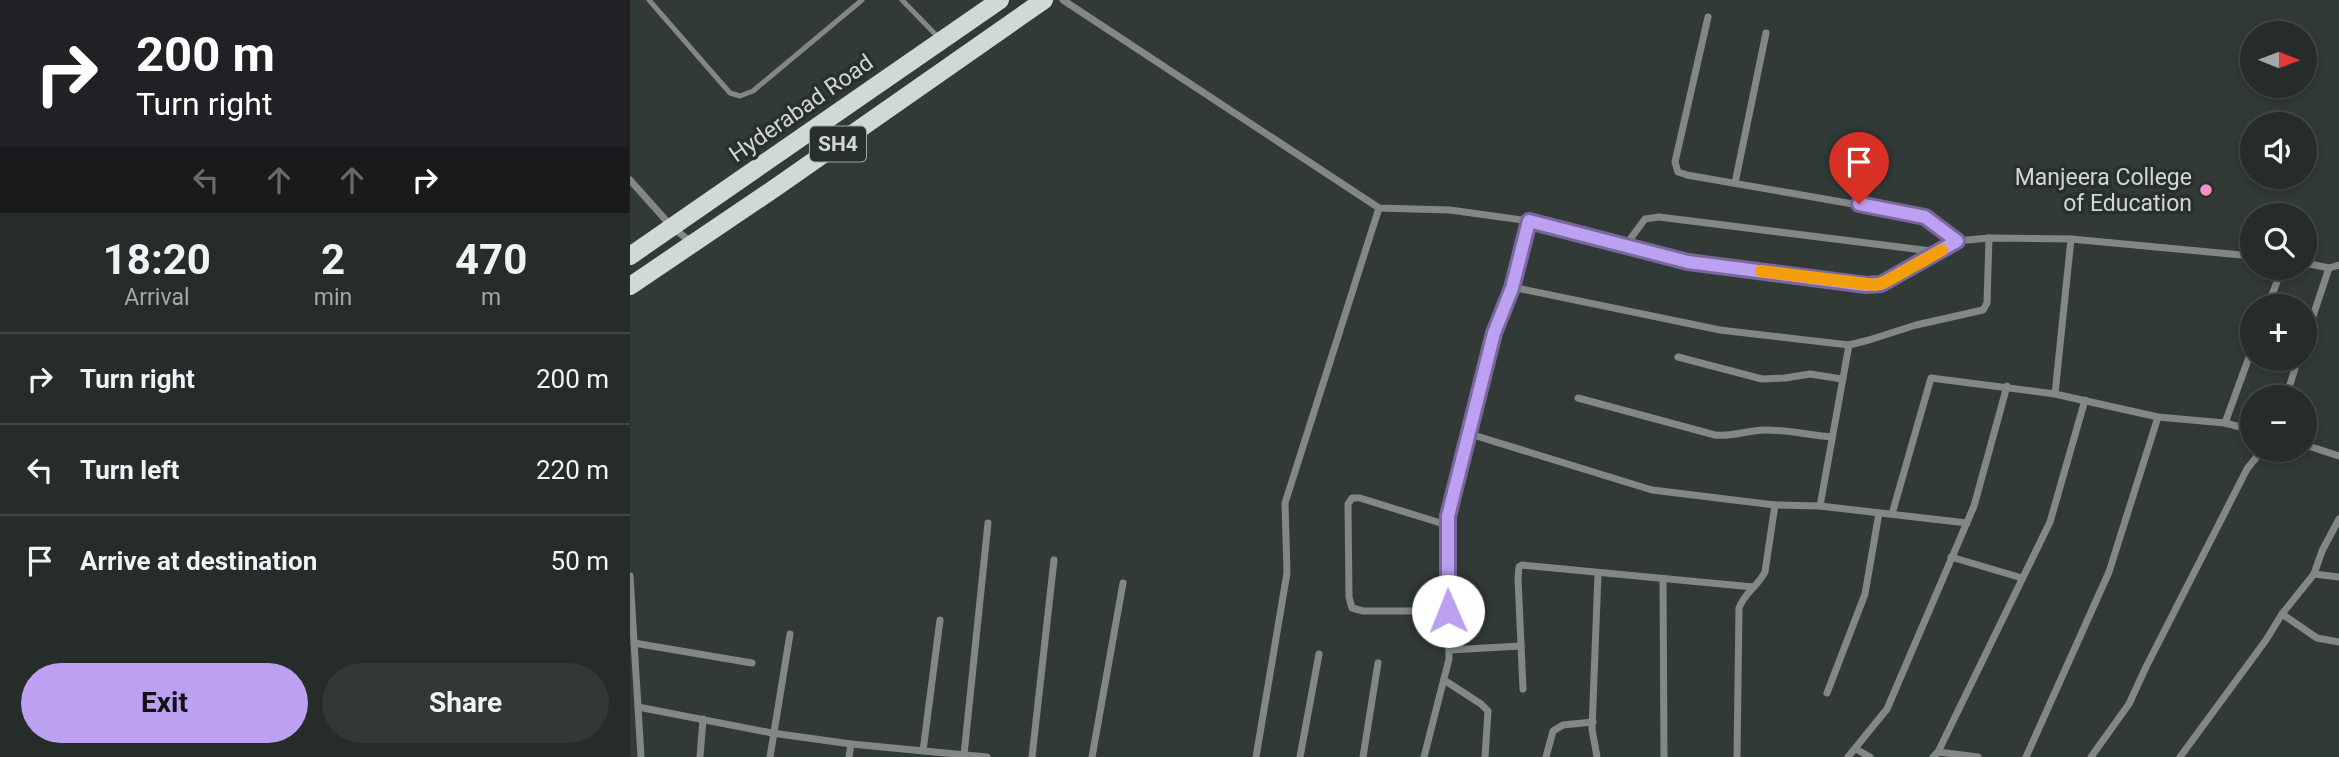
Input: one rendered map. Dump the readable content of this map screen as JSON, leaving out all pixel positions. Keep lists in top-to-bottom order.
{
  "streets": {
    "main road": ["Hyderabad Road", "SH4"]
  },
  "places": ["Manjeera College of Education"],
  "north": "right",
  "page": {
    "turn": ["200 m", "Turn right"],
    "map_buttons": ["+", "−"],
    "eta": [
      "18:20",
      "Arrival",
      "2",
      "min",
      "470",
      "m"
    ],
    "list": [
      {
        "name": "Turn right",
        "value": "200 m"
      },
      {
        "name": "Turn left",
        "value": "220 m"
      },
      {
        "name": "Arrive at destination",
        "value": "50 m"
      }
    ],
    "buttons": ["Exit", "Share"]
  }
}
